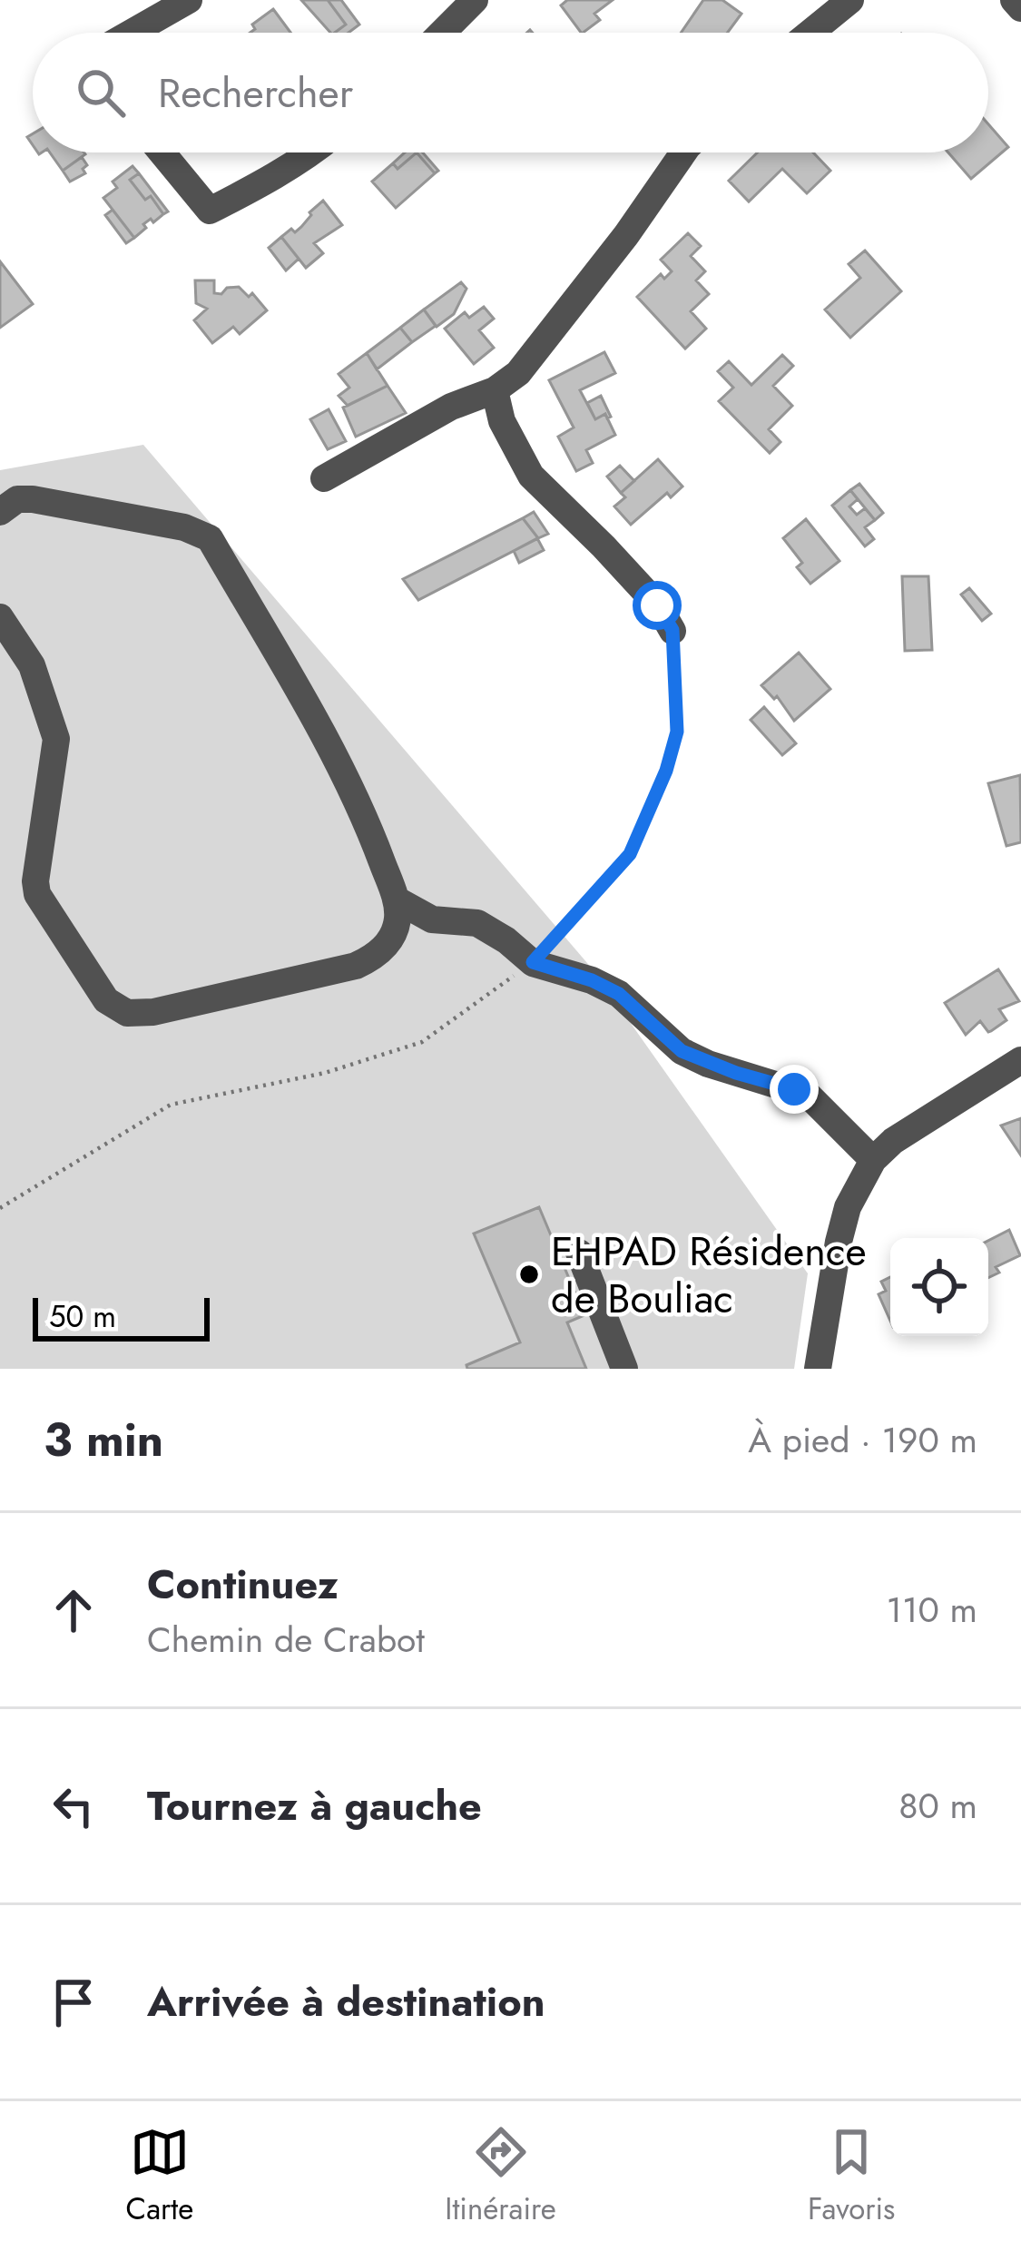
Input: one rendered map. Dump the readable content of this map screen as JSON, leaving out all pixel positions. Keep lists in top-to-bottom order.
{
  "places": ["EHPAD Résidence de Bouliac"],
  "scale_bar": "50 m",
  "page": {
    "search": "Rechercher",
    "scale": "50 m",
    "heading": ["3 min", "À pied · 190 m"],
    "list": [
      ["Continuez", "Chemin de Crabot", "110 m"],
      ["Tournez à gauche", "80 m"],
      "Arrivée à destination"
    ],
    "nav": ["Carte", "Itinéraire", "Favoris"]
  }
}
